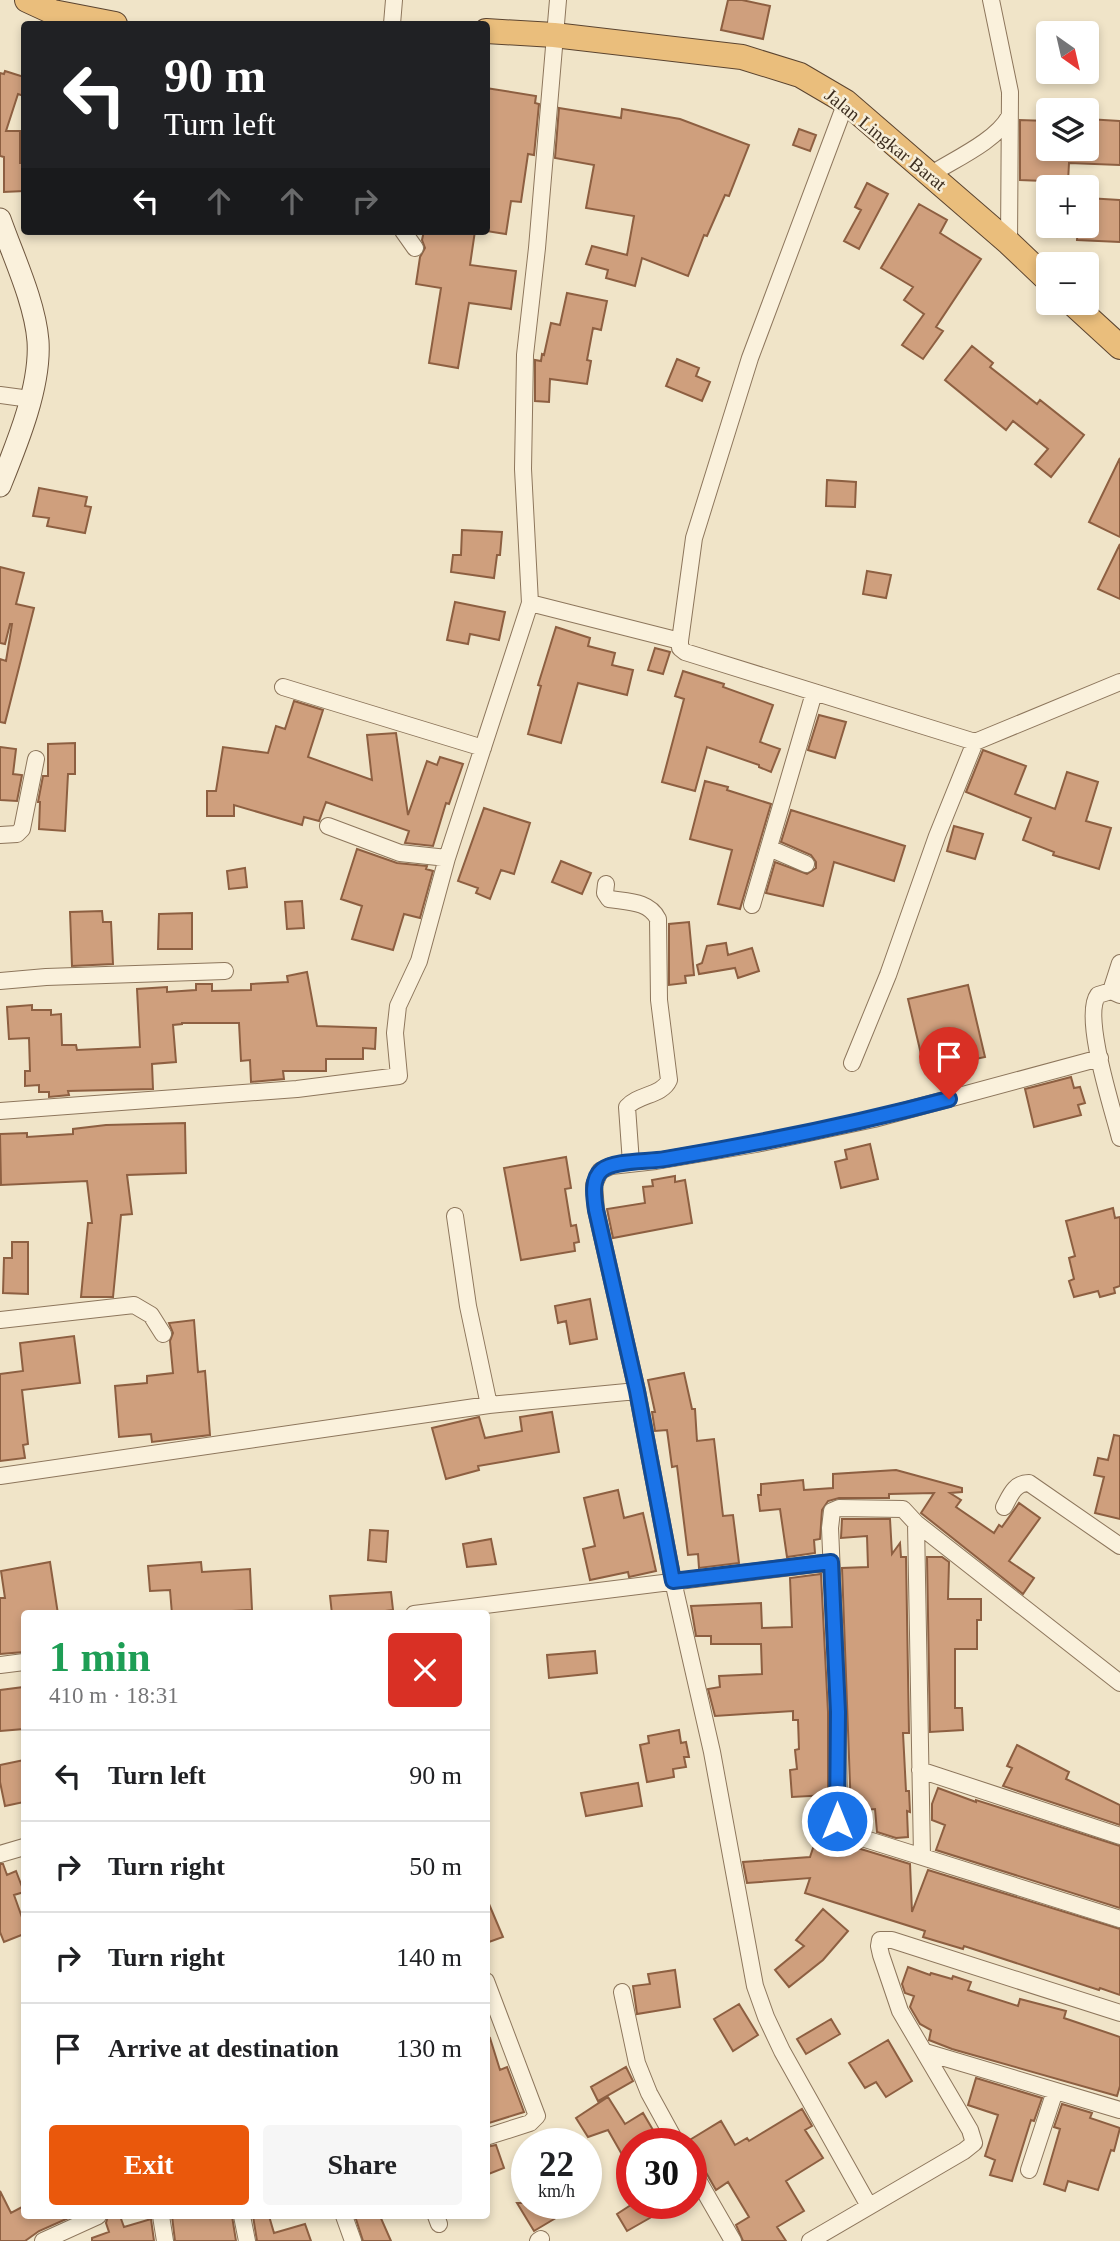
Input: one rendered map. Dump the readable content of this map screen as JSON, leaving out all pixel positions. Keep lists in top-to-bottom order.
{
  "streets": {
    "highway": ["Jalan Lingkar Barat"]
  },
  "north": "bottom right",
  "page": {
    "map_buttons": ["+", "−"],
    "turn": ["90 m", "Turn left"],
    "heading": ["1 min", "410 m · 18:31"],
    "list": [
      {
        "name": "Turn left",
        "value": "90 m"
      },
      {
        "name": "Turn right",
        "value": "50 m"
      },
      {
        "name": "Turn right",
        "value": "140 m"
      },
      {
        "name": "Arrive at destination",
        "value": "130 m"
      }
    ],
    "buttons": ["Exit", "Share"],
    "speed": "22 km/h",
    "limit": "30"
  }
}
